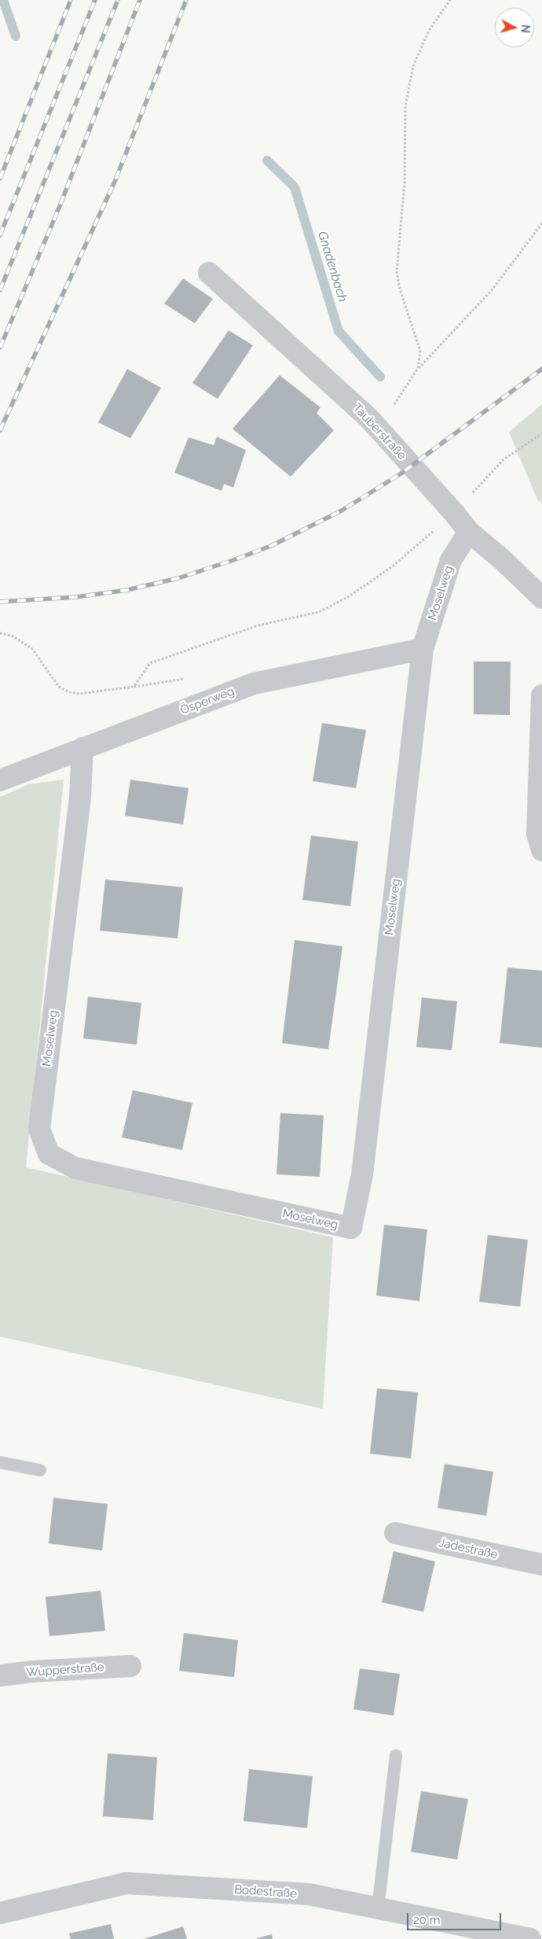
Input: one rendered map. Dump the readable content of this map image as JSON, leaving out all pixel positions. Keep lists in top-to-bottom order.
{
  "streets": {
    "street": [
      "Tauberstraße",
      "Moselweg",
      "Ösperweg",
      "Jadestraße",
      "Wupperstraße",
      "Bodestraße"
    ]
  },
  "crossings": [
    ["Tauberstraße", "Moselweg"],
    ["Moselweg", "Ösperweg"]
  ],
  "water": ["Gnadenbach"],
  "scale_bar": "20 m",
  "north": "right"
}
